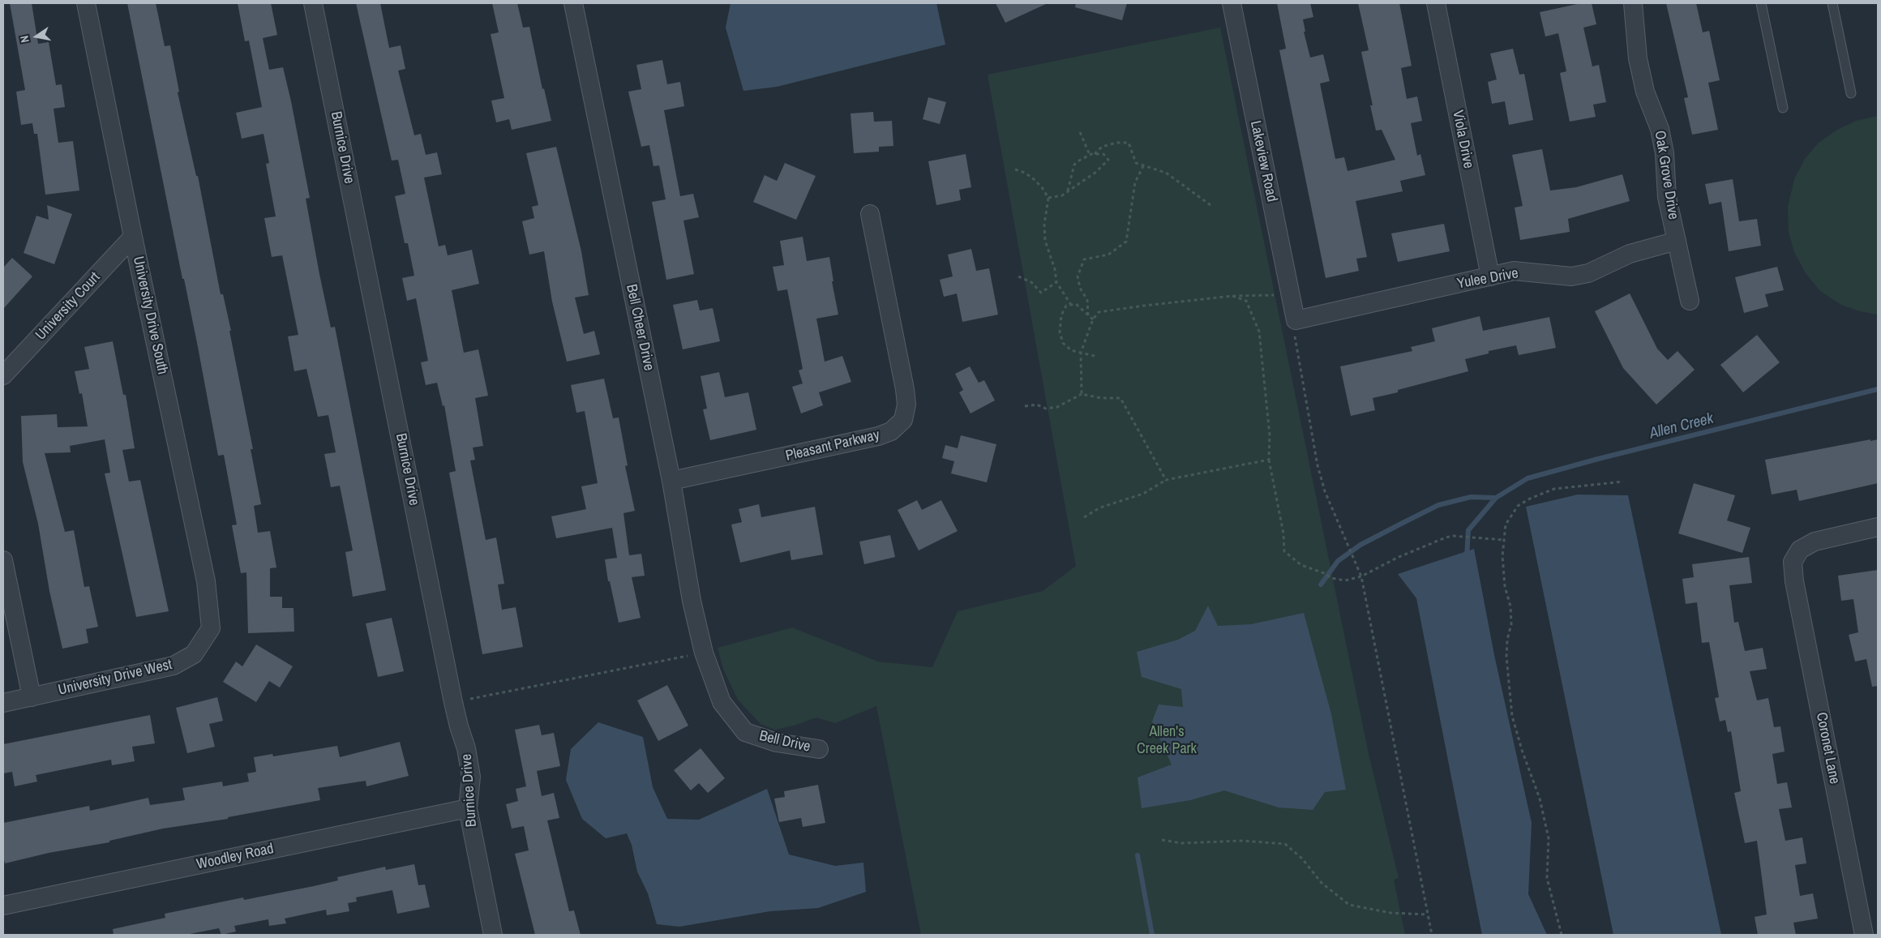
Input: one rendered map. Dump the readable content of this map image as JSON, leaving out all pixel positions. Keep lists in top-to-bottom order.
{
  "streets": {
    "street": [
      "Viola Drive",
      "Burnice Drive",
      "Lakeview Road",
      "Oak Grove Drive",
      "Yulee Drive",
      "University Court",
      "University Drive South",
      "Bell Cheer Drive",
      "Pleasant Parkway",
      "University Drive West",
      "Bell Drive",
      "Coronet Lane",
      "Woodley Road"
    ]
  },
  "crossings": [
    ["Viola Drive", "Yulee Drive"],
    ["Burnice Drive", "Woodley Road"],
    ["Lakeview Road", "Yulee Drive"],
    ["Oak Grove Drive", "Yulee Drive"],
    ["University Court", "University Drive South"],
    ["University Drive South", "University Drive West"],
    ["Bell Cheer Drive", "Pleasant Parkway"],
    ["Bell Cheer Drive", "Bell Drive"]
  ],
  "water": ["Allen Creek"],
  "parks": ["Allen's Creek Park"],
  "north": "left"
}
